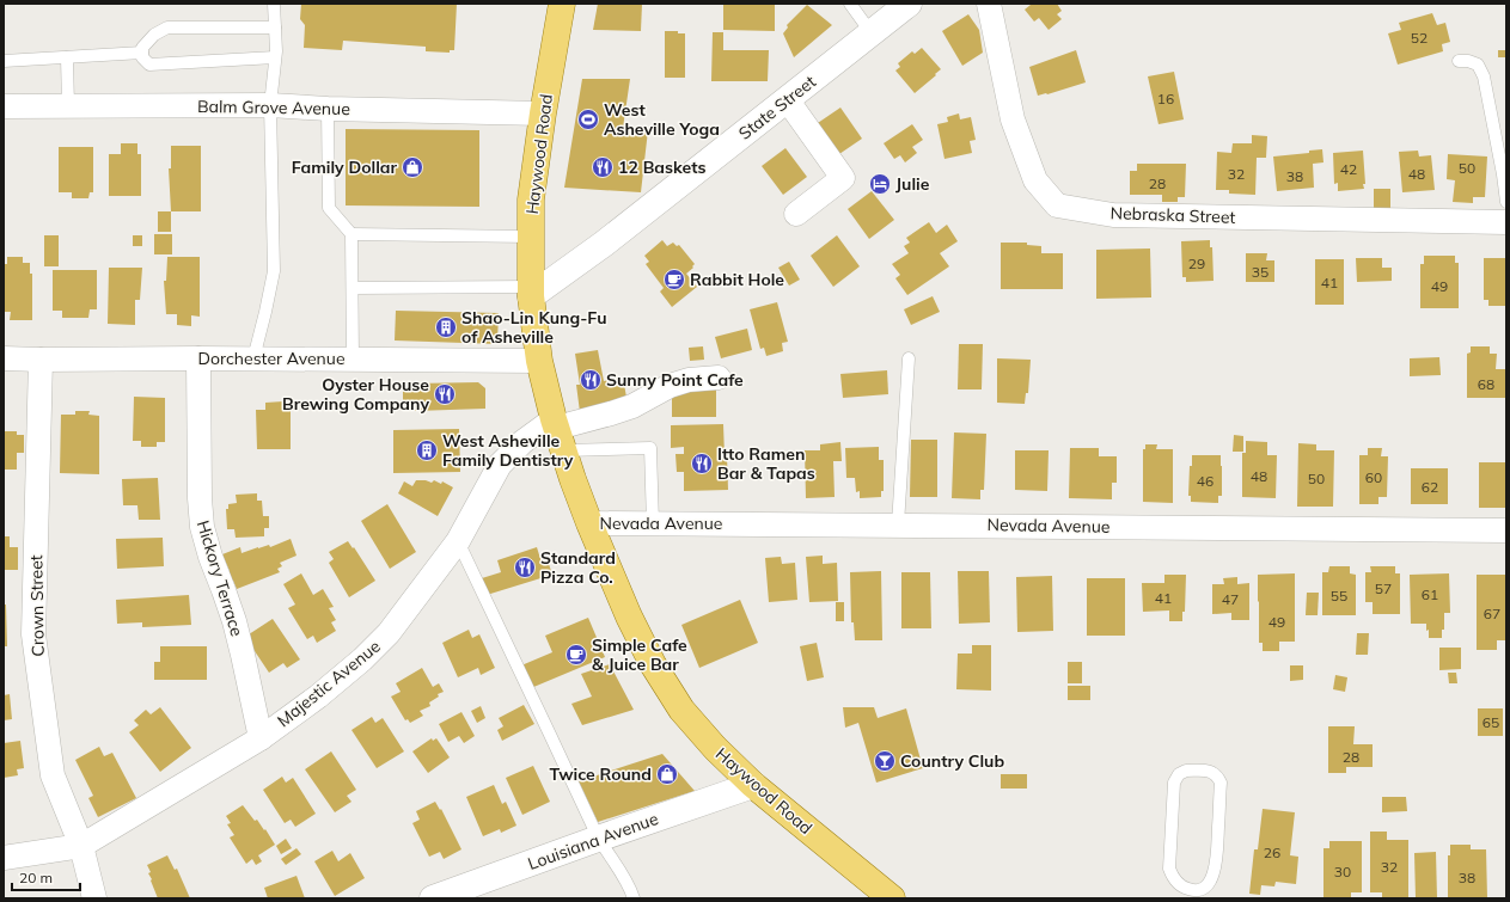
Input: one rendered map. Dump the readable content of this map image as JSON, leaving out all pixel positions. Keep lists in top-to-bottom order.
{
  "streets": {
    "main road": ["Haywood Road"],
    "street": [
      "Balm Grove Avenue",
      "State Street",
      "Nebraska Street",
      "Dorchester Avenue",
      "Nevada Avenue",
      "Hickory Terrace",
      "Crown Street",
      "Majestic Avenue",
      "Louisiana Avenue"
    ]
  },
  "crossings": [
    ["Balm Grove Avenue", "Haywood Road"],
    ["State Street", "Haywood Road"],
    ["Haywood Road", "Dorchester Avenue"],
    ["Haywood Road", "Nevada Avenue"],
    ["Haywood Road", "Majestic Avenue"],
    ["Haywood Road", "Louisiana Avenue"],
    ["Dorchester Avenue", "Hickory Terrace"],
    ["Dorchester Avenue", "Crown Street"],
    ["Hickory Terrace", "Majestic Avenue"],
    ["Crown Street", "Majestic Avenue"]
  ],
  "places": {
    "sports": ["West Asheville Yoga"],
    "shop": ["Family Dollar", "Twice Round"],
    "restaurant": [
      "12 Baskets",
      "Sunny Point Cafe",
      "Oyster House Brewing Company",
      "Itto Ramen Bar & Tapas",
      "Standard Pizza Co."
    ],
    "hotel": ["Julie"],
    "cafe": ["Rabbit Hole", "Simple Cafe & Juice Bar"],
    "building": ["Shao-Lin Kung-Fu of Asheville", "West Asheville Family Dentistry"],
    "bar": ["Country Club"]
  },
  "house_numbers": [
    "52",
    "16",
    "50",
    "42",
    "32",
    "48",
    "38",
    "28",
    "29",
    "35",
    "41",
    "49",
    "68",
    "48",
    "60",
    "50",
    "46",
    "62",
    "57",
    "61",
    "55",
    "41",
    "47",
    "67",
    "49",
    "65",
    "28",
    "26",
    "32",
    "30",
    "38"
  ],
  "scale_bar": "20 m"
}
